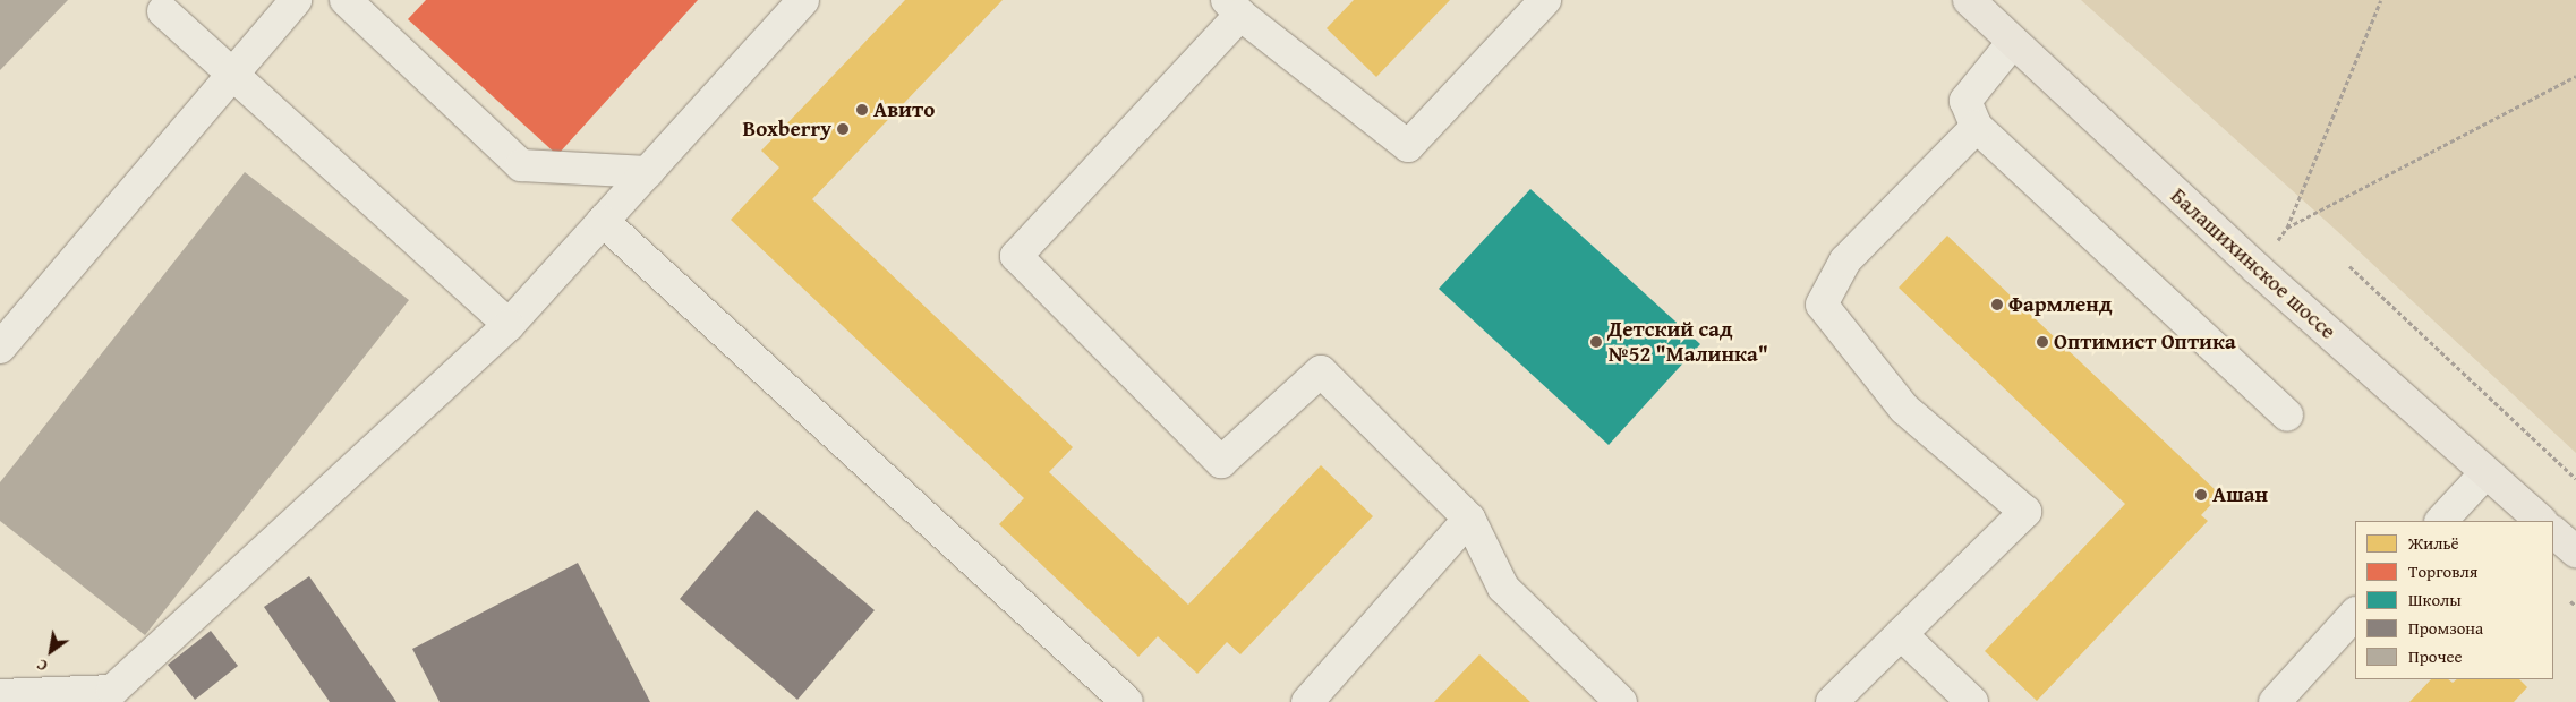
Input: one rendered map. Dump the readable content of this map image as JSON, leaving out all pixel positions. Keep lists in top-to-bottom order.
{
  "streets": {
    "main road": ["Балашихинское шоссе"]
  },
  "places": [
    "Авито",
    "Boxberry",
    "Фармленд",
    "Детский сад №52 \"Малинка\"",
    "Оптимист Оптика",
    "Ашан"
  ],
  "legend": [
    "Жильё",
    "Торговля",
    "Школы",
    "Промзона",
    "Прочее"
  ],
  "north": "bottom left"
}
